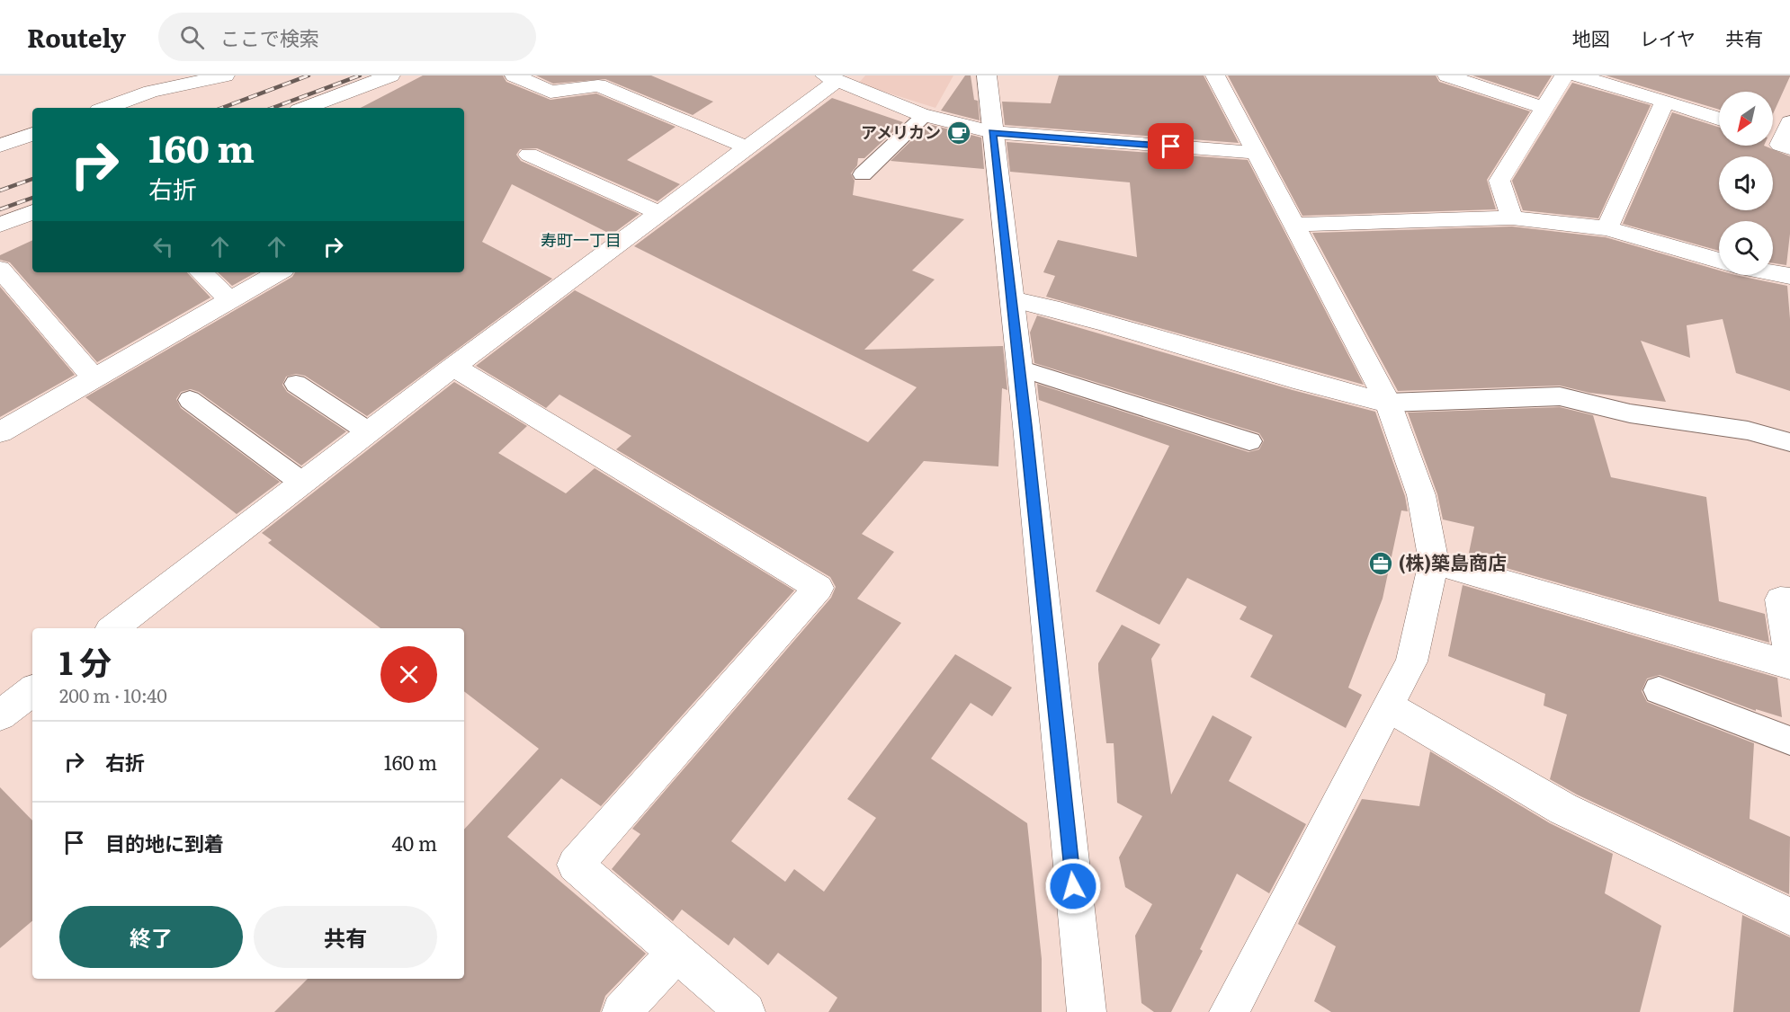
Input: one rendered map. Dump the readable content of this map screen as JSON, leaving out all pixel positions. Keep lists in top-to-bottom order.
{
  "districts": ["寿町一丁目"],
  "places": {
    "cafe": ["アメリカン"],
    "office": ["(株)築島商店"]
  },
  "north": "bottom left",
  "page": {
    "header": "Routely",
    "search": "ここで検索",
    "nav": ["地図", "レイヤ", "共有"],
    "turn": ["160 m", "右折"],
    "heading": ["1 分", "200 m · 10:40"],
    "list": [
      {
        "name": "右折",
        "value": "160 m"
      },
      {
        "name": "目的地に到着",
        "value": "40 m"
      }
    ],
    "buttons": ["終了", "共有"]
  }
}
